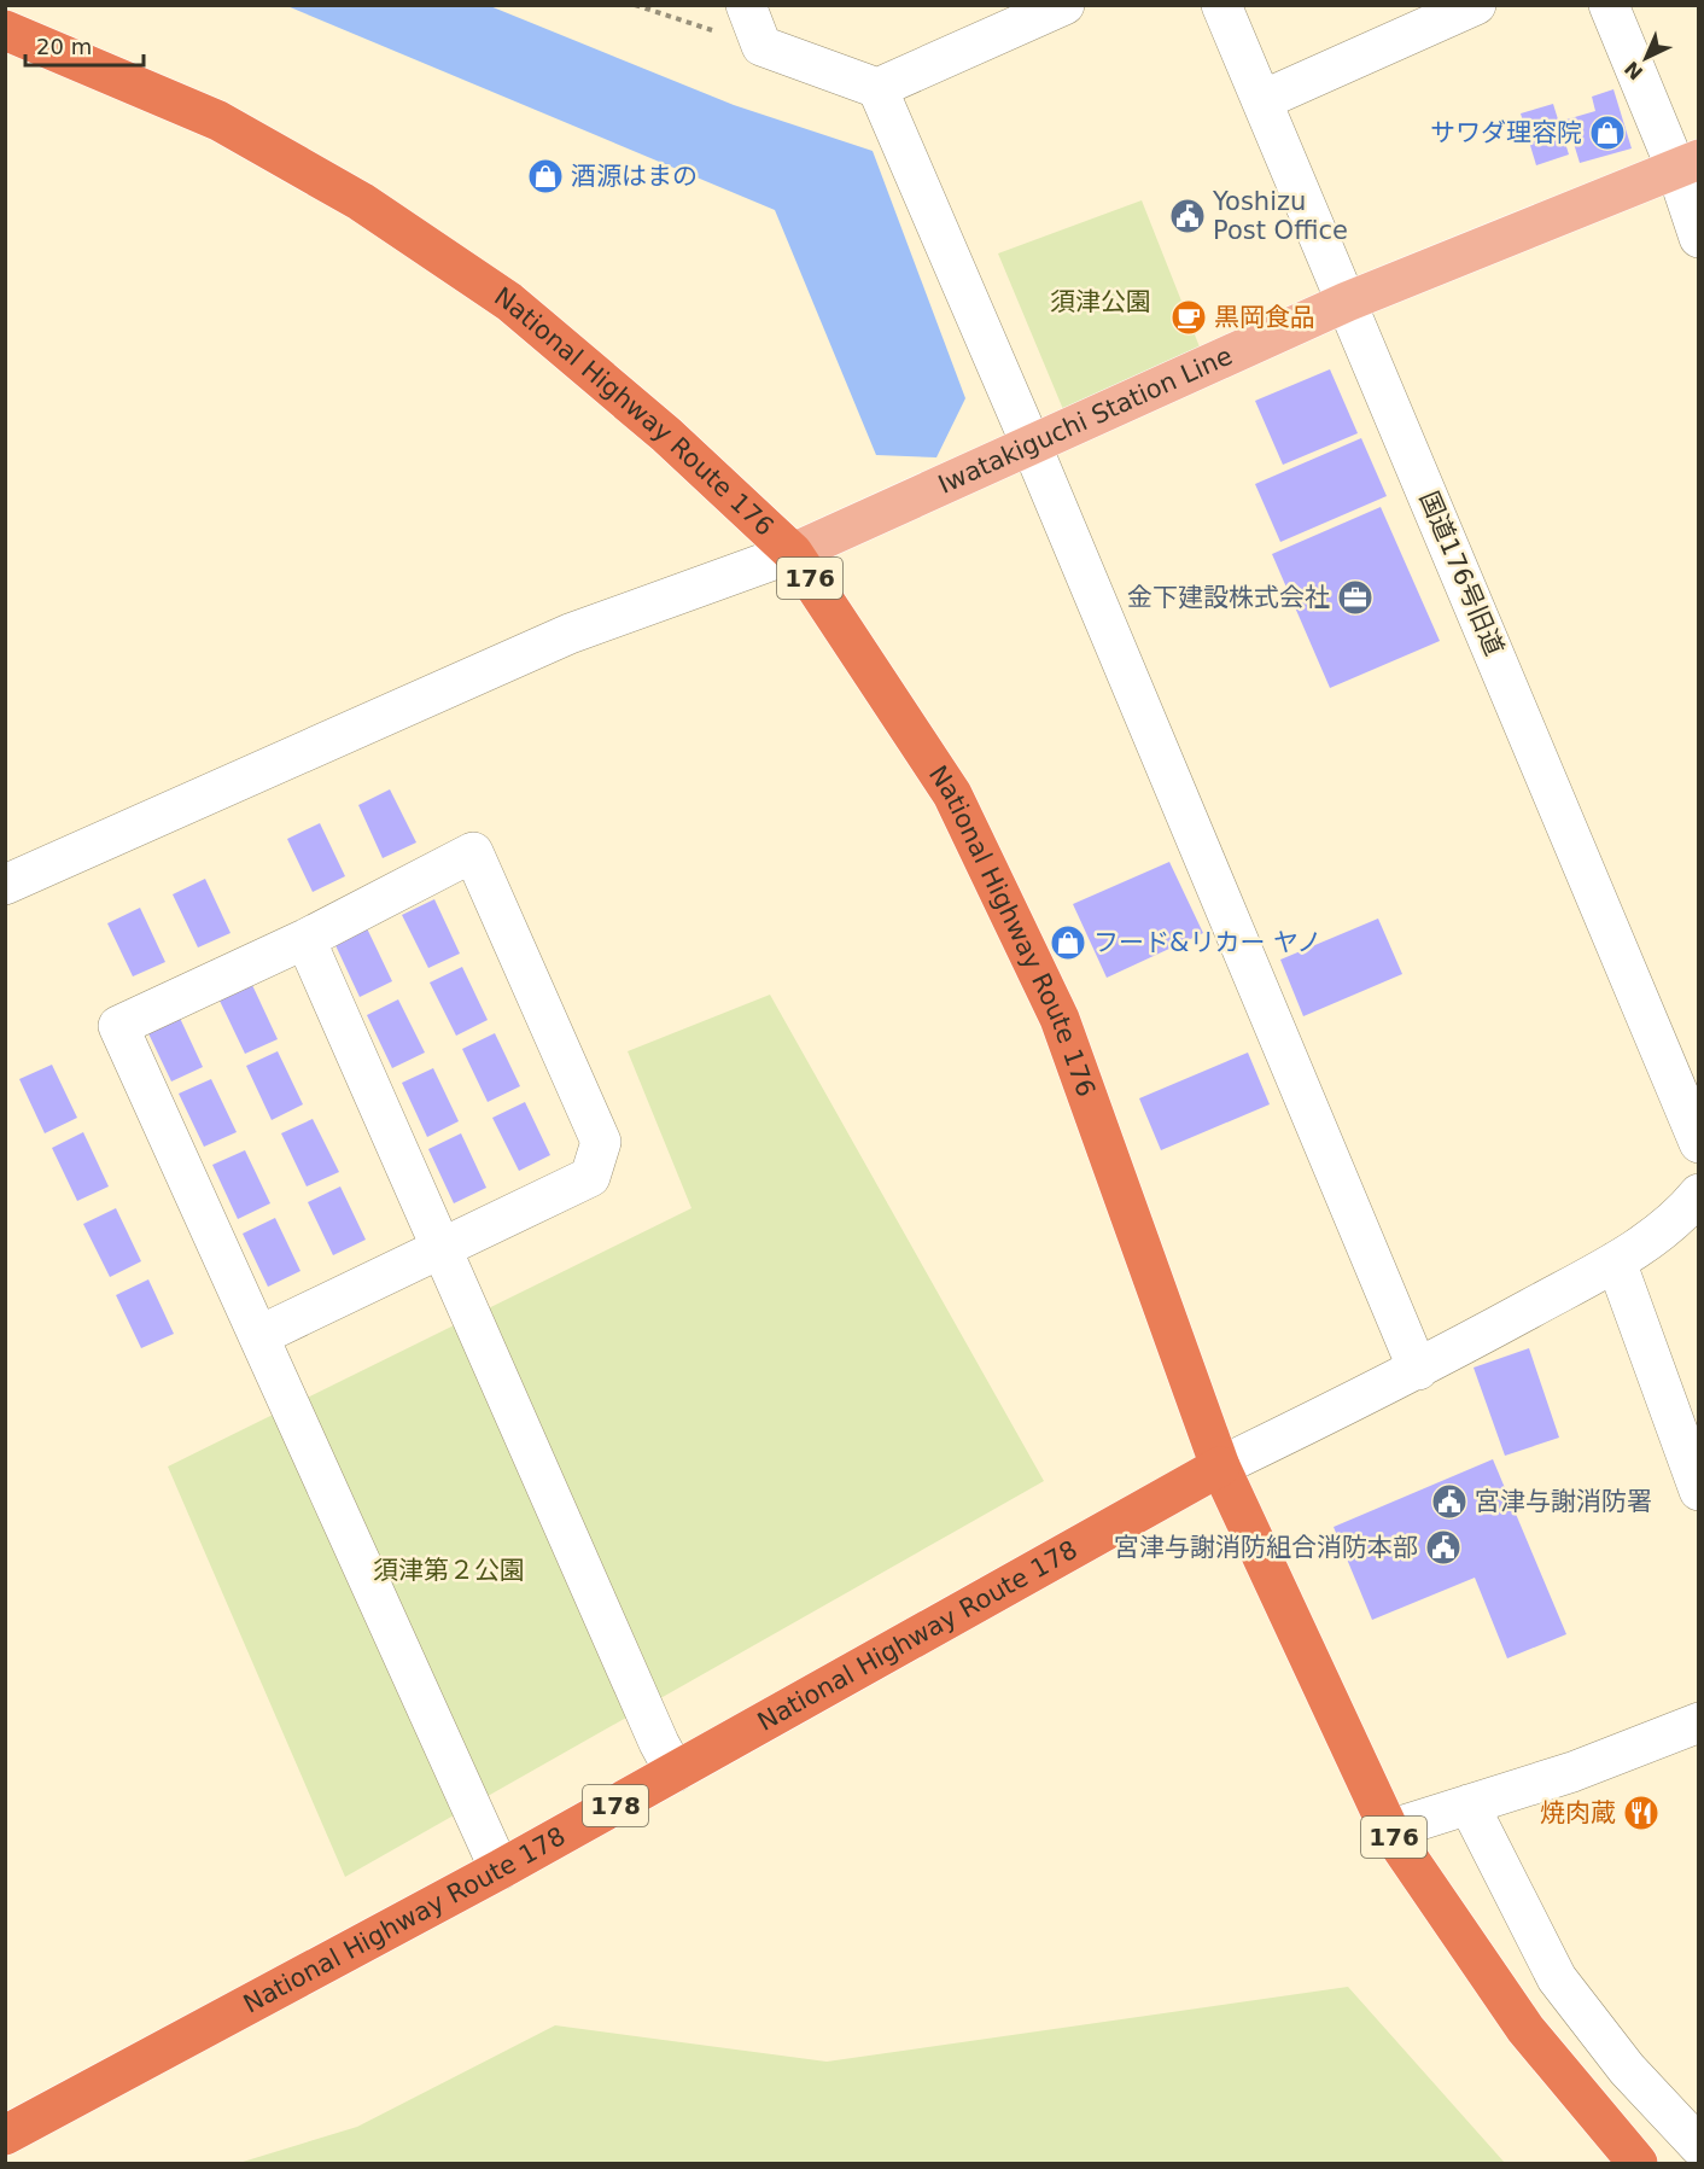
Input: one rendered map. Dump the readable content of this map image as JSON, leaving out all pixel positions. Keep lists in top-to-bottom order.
{
  "streets": {
    "highway": [
      "National Highway Route 176",
      "176",
      "National Highway Route 178",
      "178"
    ],
    "main road": ["Iwatakiguchi Station Line"],
    "street": ["国道176号旧道"]
  },
  "crossings": [
    ["National Highway Route 176", "Iwatakiguchi Station Line"],
    ["National Highway Route 176", "National Highway Route 178"],
    ["Iwatakiguchi Station Line", "国道176号旧道"]
  ],
  "parks": ["須津公園", "須津第２公園"],
  "places": {
    "shop": ["サワダ理容院", "酒源はまの", "フード&リカー ヤノ"],
    "public building": ["Yoshizu Post Office", "宮津与謝消防署", "宮津与謝消防組合消防本部"],
    "cafe": ["黒岡食品"],
    "office": ["金下建設株式会社"],
    "restaurant": ["焼肉蔵"]
  },
  "scale_bar": "20 m",
  "north": "bottom left"
}
